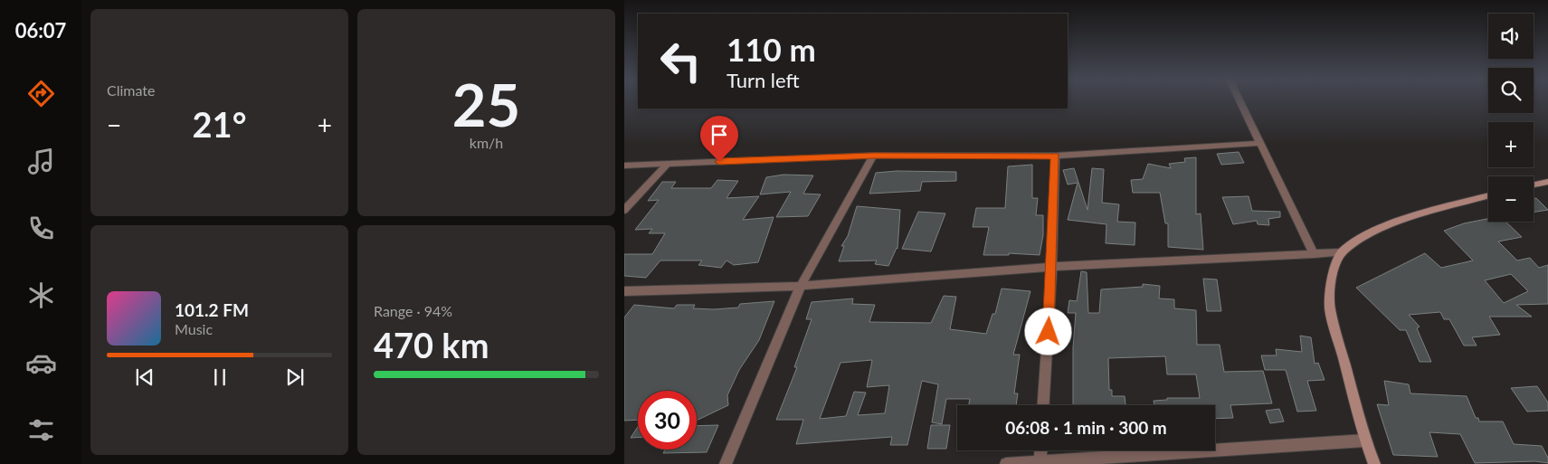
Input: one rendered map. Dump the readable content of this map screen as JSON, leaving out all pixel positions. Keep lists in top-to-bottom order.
{
  "page": {
    "tabs": "06:07",
    "tile": [
      "Climate",
      ["25", "km/h"],
      ["Range · 94%", "470 km"]
    ],
    "map_buttons": ["+", "−"],
    "turn": ["110 m", "Turn left"],
    "heat": ["−", "21°", "+"],
    "song": ["101.2 FM", "Music"],
    "limit": "30",
    "trip": "06:08 · 1 min · 300 m"
  }
}
